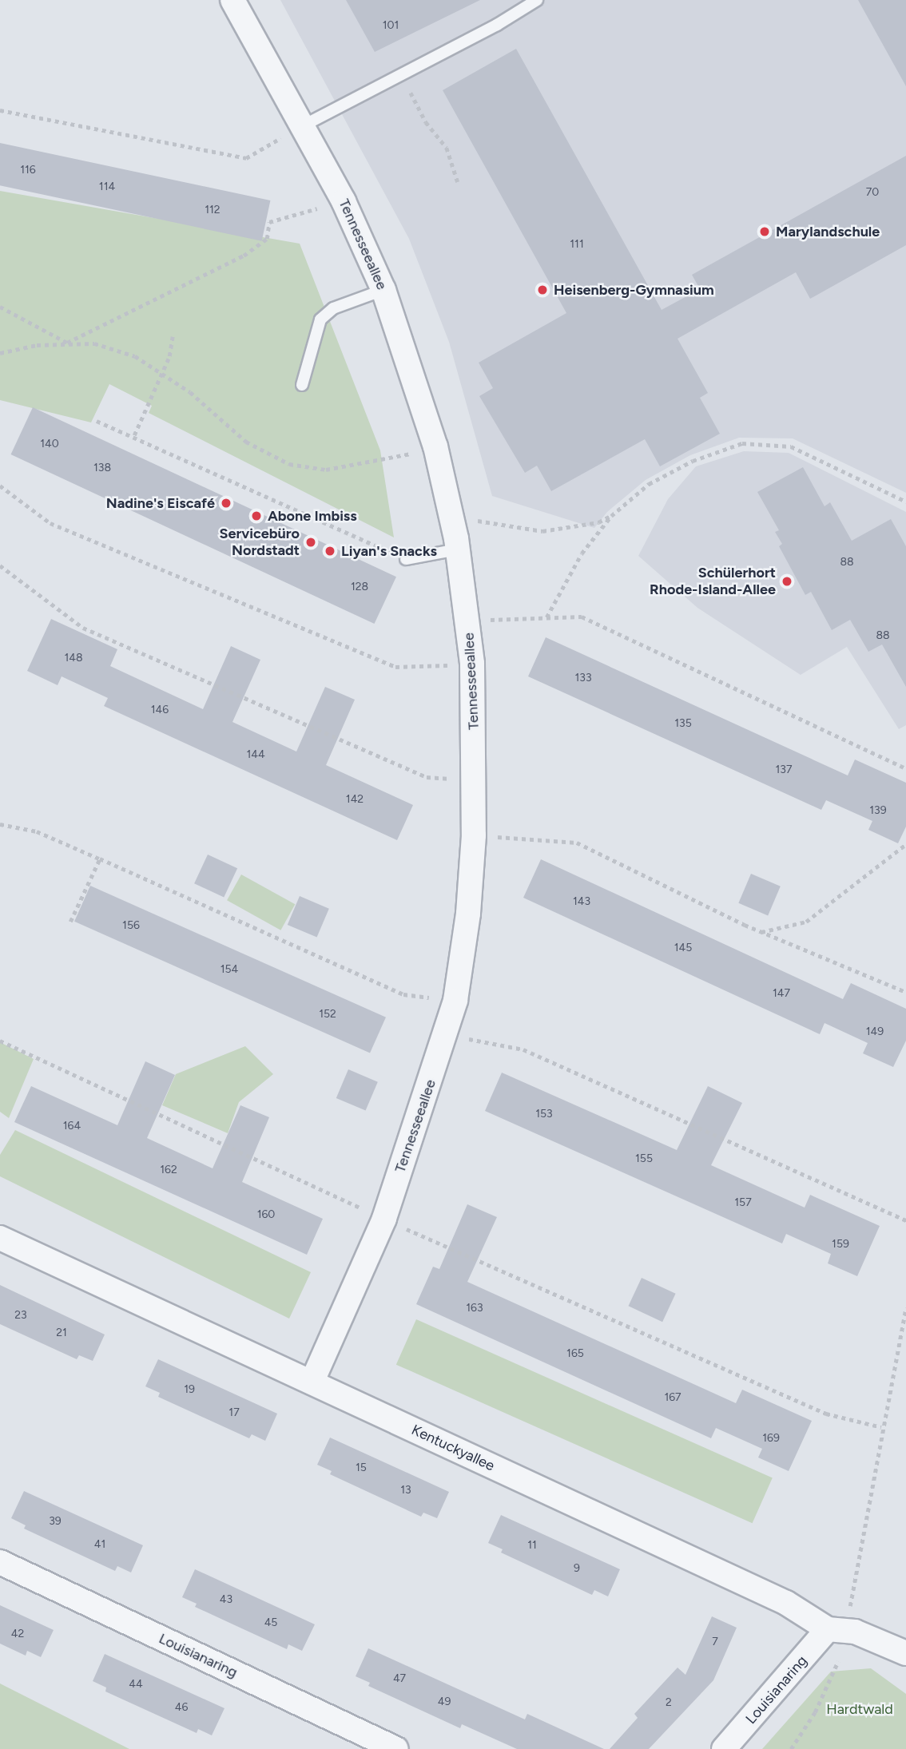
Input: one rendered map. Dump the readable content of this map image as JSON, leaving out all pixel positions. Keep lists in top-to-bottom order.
{
  "streets": {
    "street": ["Tennesseeallee", "Kentuckyallee", "Louisianaring"]
  },
  "crossings": [
    ["Tennesseeallee", "Kentuckyallee"],
    ["Kentuckyallee", "Louisianaring"]
  ],
  "parks": ["Hardtwald"],
  "places": [
    "Marylandschule",
    "Heisenberg-Gymnasium",
    "Nadine's Eiscafé",
    "Abone Imbiss",
    "Servicebüro Nordstadt",
    "Liyan's Snacks",
    "Schülerhort Rhode-Island-Allee"
  ],
  "house_numbers": [
    "101",
    "116",
    "114",
    "70",
    "112",
    "111",
    "140",
    "138",
    "88",
    "128",
    "88",
    "148",
    "133",
    "146",
    "135",
    "144",
    "137",
    "142",
    "139",
    "143",
    "156",
    "145",
    "154",
    "147",
    "152",
    "149",
    "153",
    "164",
    "155",
    "162",
    "157",
    "160",
    "159",
    "163",
    "23",
    "21",
    "165",
    "19",
    "167",
    "17",
    "169",
    "15",
    "13",
    "39",
    "41",
    "11",
    "9",
    "43",
    "45",
    "42",
    "7",
    "47",
    "44",
    "49",
    "2",
    "46"
  ]
}
